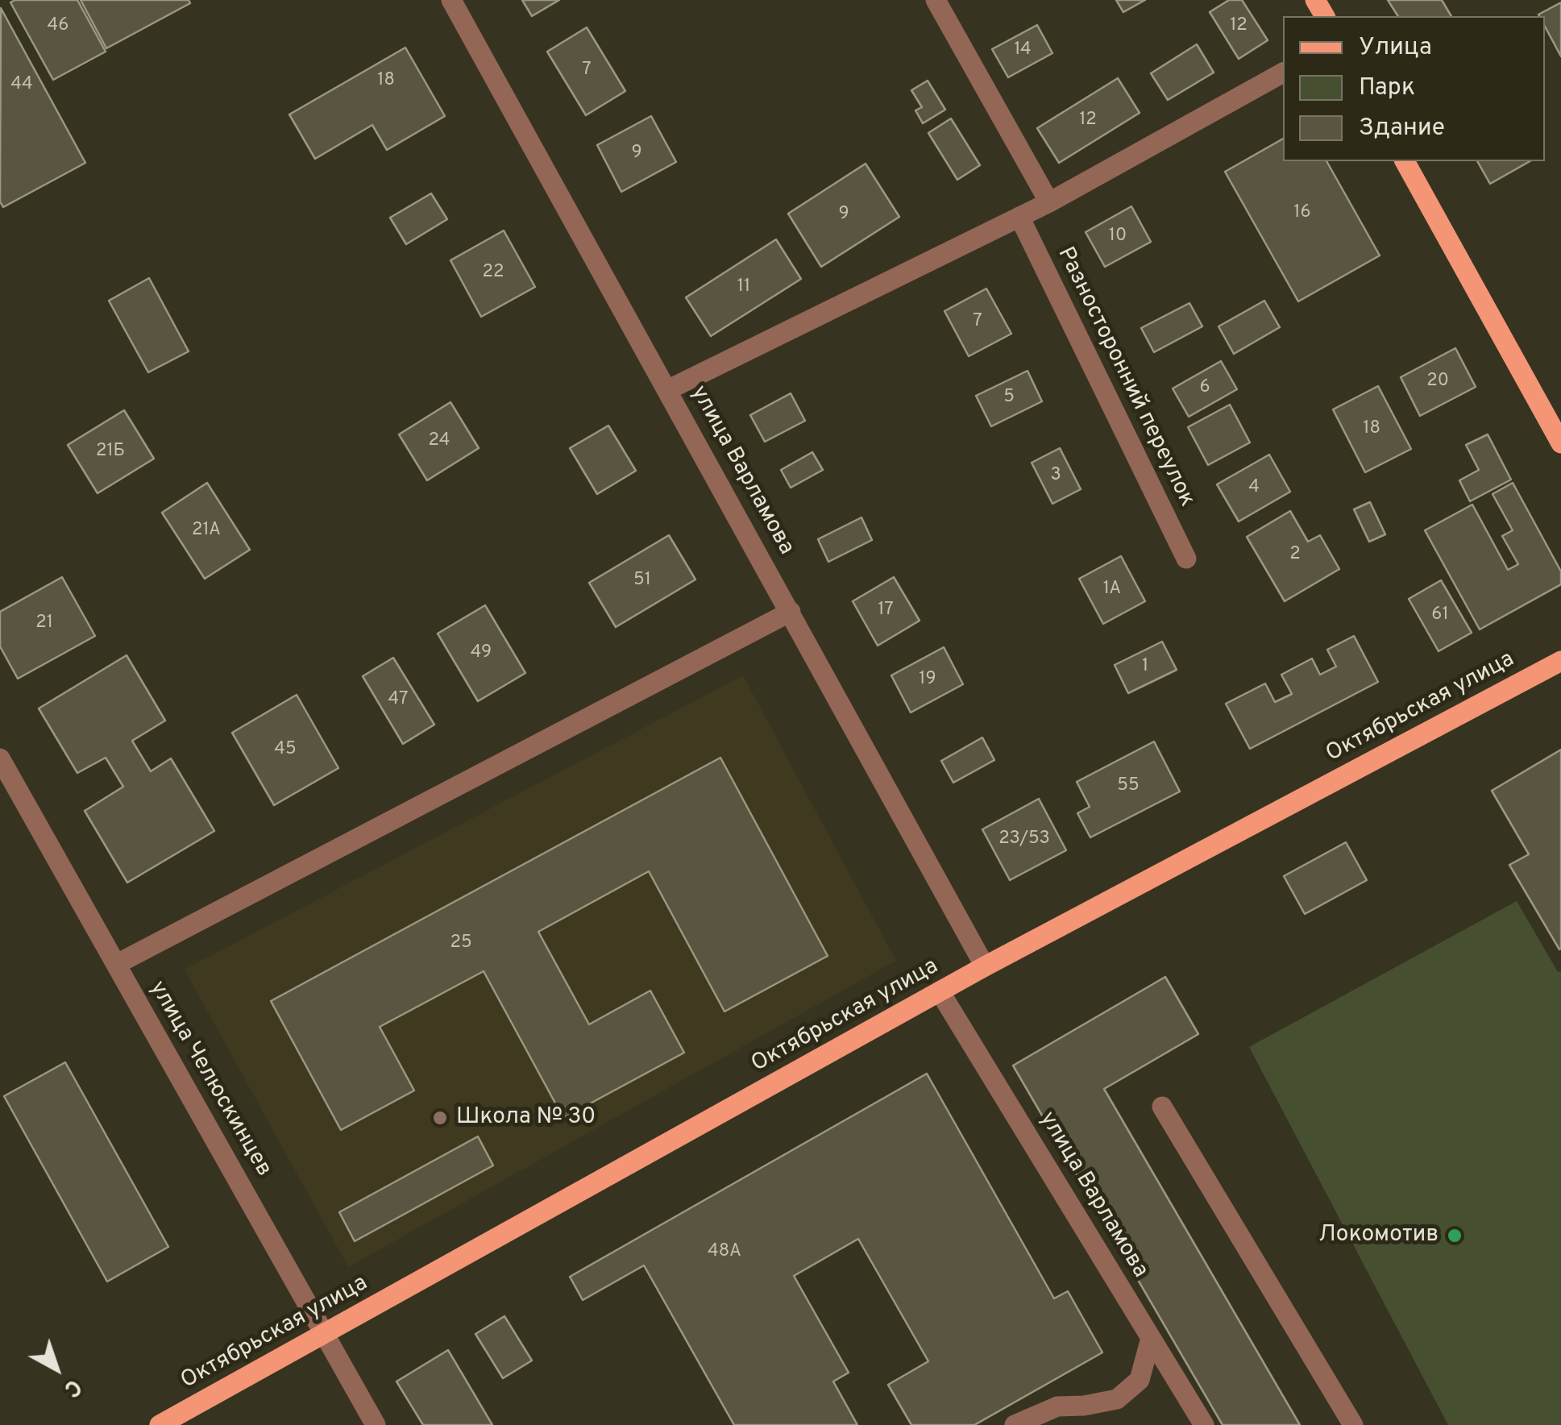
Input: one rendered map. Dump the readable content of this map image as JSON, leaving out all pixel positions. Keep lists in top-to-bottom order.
{
  "streets": {
    "main road": ["Октябрьская улица"],
    "street": ["Разносторонний переулок", "улица Варламова", "улица Челюскинцев"]
  },
  "crossings": [
    ["улица Варламова", "Октябрьская улица"],
    ["Октябрьская улица", "улица Челюскинцев"]
  ],
  "places": ["Школа № 30", "Локомотив"],
  "house_numbers": [
    "46",
    "12",
    "14",
    "7",
    "18",
    "44",
    "12",
    "9",
    "16",
    "9",
    "10",
    "22",
    "11",
    "7",
    "20",
    "6",
    "5",
    "18",
    "24",
    "21Б",
    "3",
    "4",
    "21А",
    "2",
    "51",
    "1А",
    "17",
    "61",
    "21",
    "49",
    "1",
    "19",
    "47",
    "45",
    "55",
    "23/53",
    "25",
    "48А"
  ],
  "legend": ["Улица", "Парк", "Здание"],
  "north": "bottom right"
}
